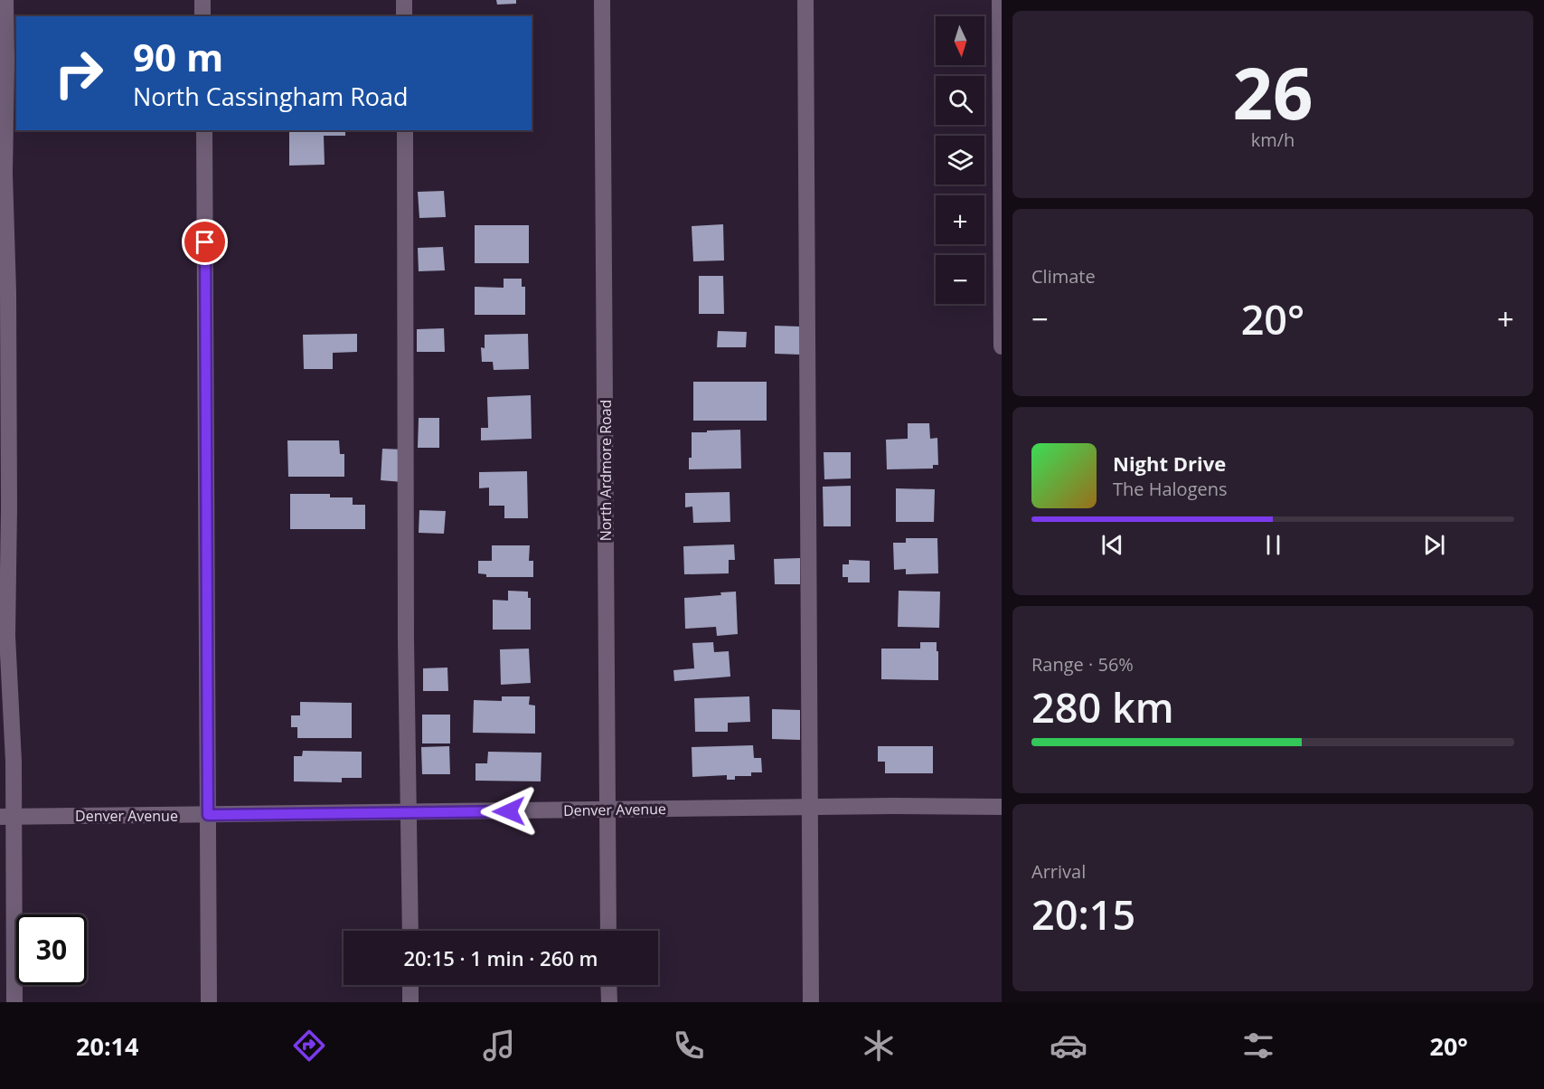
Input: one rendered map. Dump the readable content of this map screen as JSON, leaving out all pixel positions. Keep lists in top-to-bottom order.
{
  "streets": {
    "street": ["North Ardmore Road", "Denver Avenue"]
  },
  "crossings": [
    ["North Ardmore Road", "Denver Avenue"]
  ],
  "north": "bottom",
  "page": {
    "tile": [
      ["26", "km/h"],
      "Climate",
      ["Range · 56%", "280 km"],
      ["Arrival", "20:15"]
    ],
    "map_buttons": ["+", "−"],
    "turn": ["90 m", "North Cassingham Road"],
    "heat": ["−", "20°", "+"],
    "song": ["Night Drive", "The Halogens"],
    "limit": "30",
    "trip": "20:15 · 1 min · 260 m",
    "tabs": ["20:14", "20°"]
  }
}
